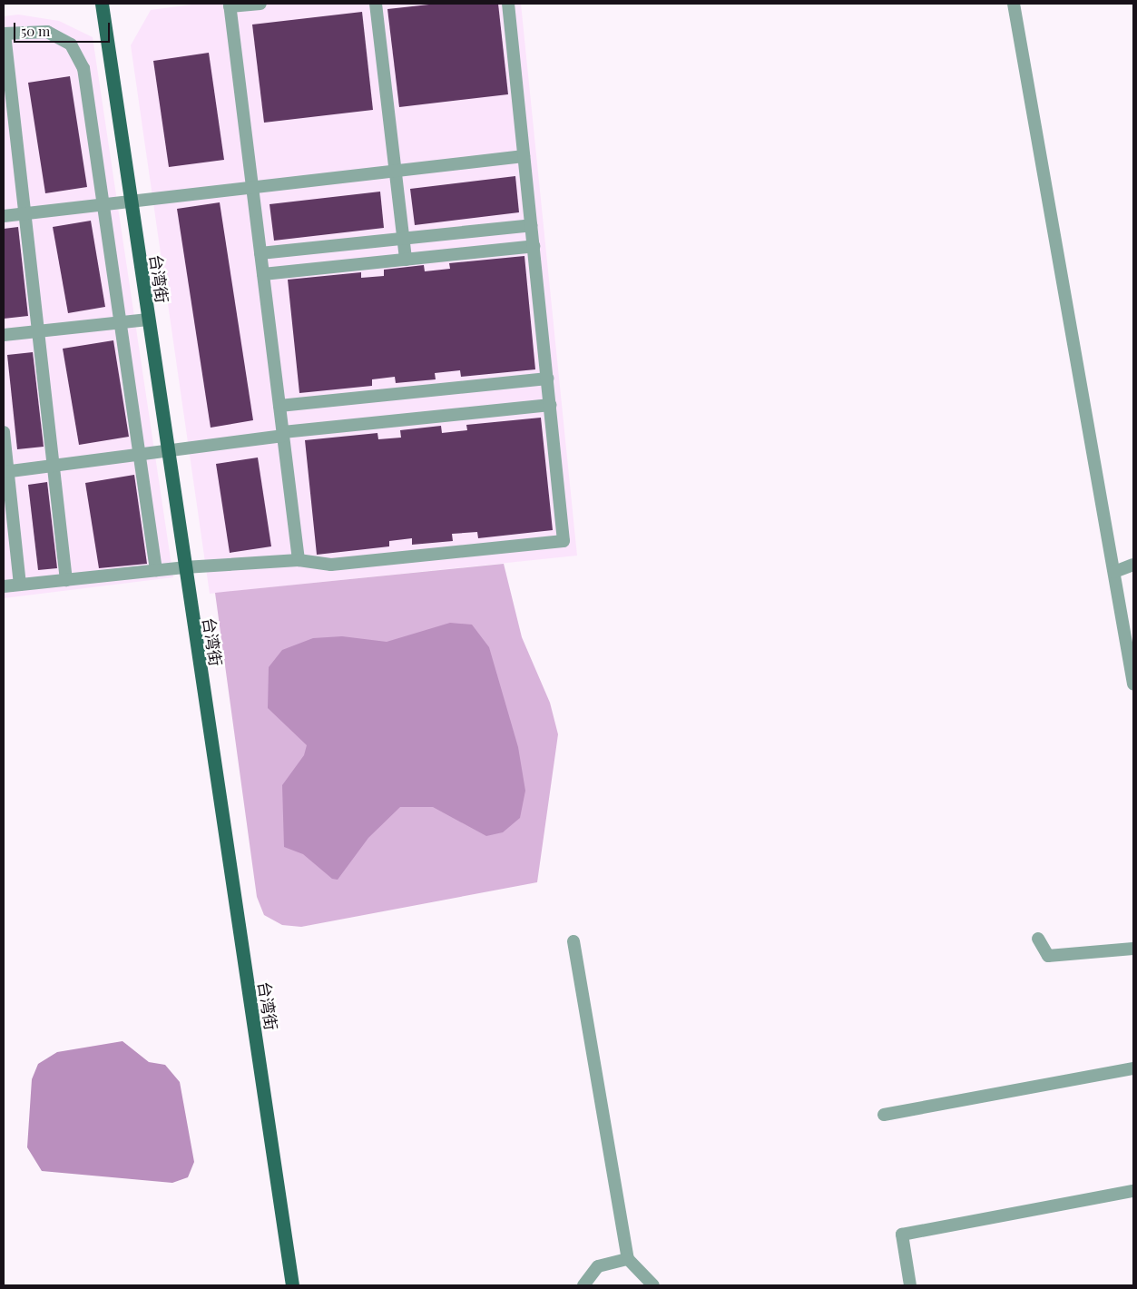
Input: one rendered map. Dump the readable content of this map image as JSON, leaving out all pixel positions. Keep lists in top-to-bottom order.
{
  "streets": {
    "main road": ["台湾街"]
  },
  "scale_bar": "50 m"
}
